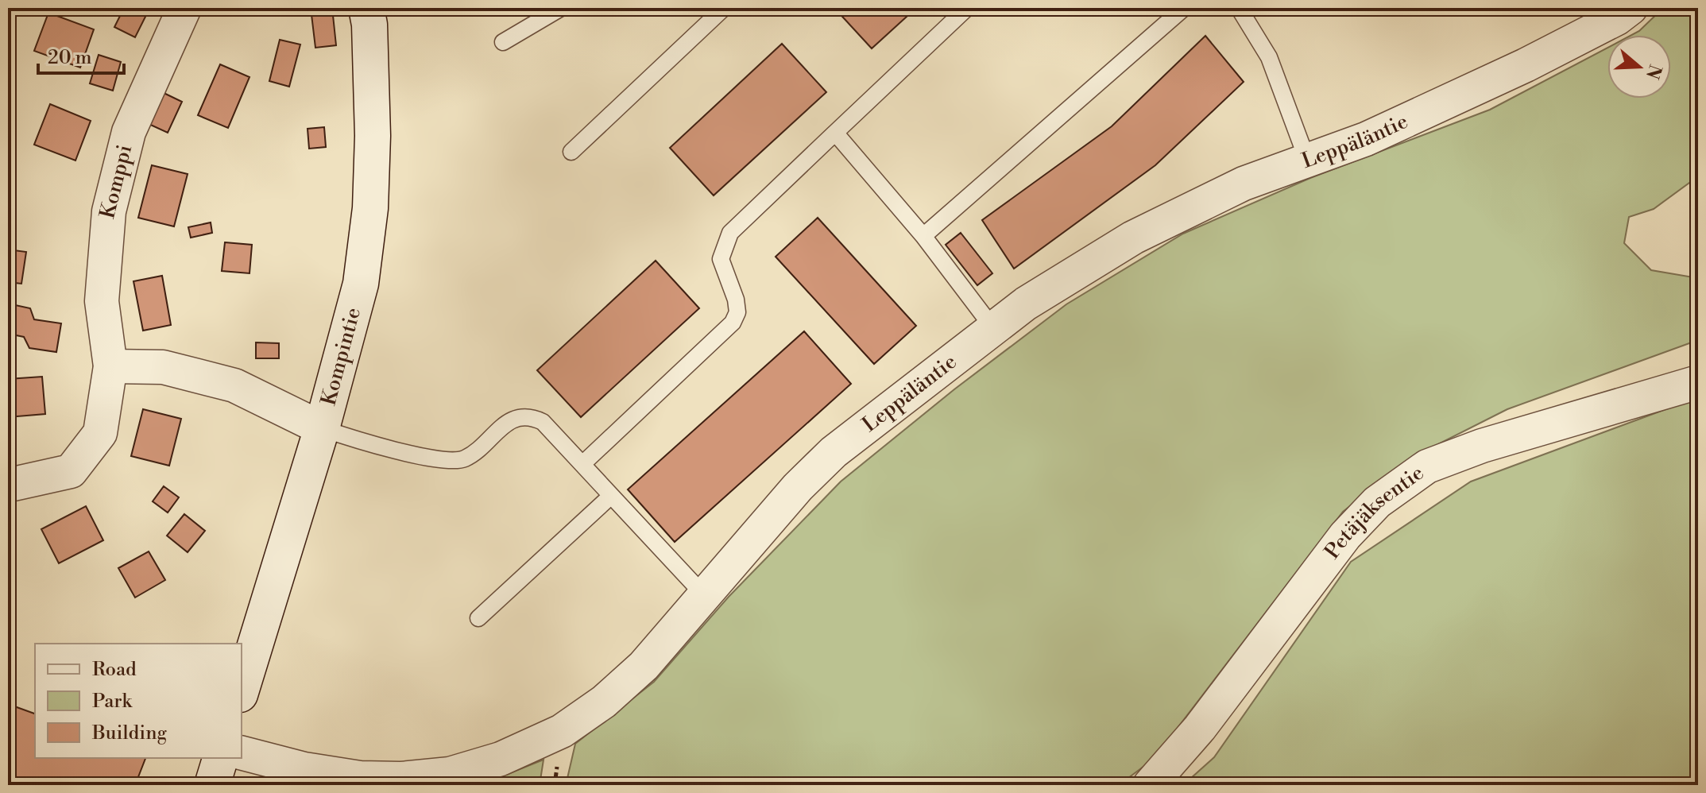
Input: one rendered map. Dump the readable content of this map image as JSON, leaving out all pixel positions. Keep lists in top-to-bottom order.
{
  "streets": {
    "street": [
      "Leppäläntie",
      "Komppi",
      "Kompintie",
      "Petäjäksentie"
    ]
  },
  "legend": ["Road", "Park", "Building"],
  "scale_bar": "20 m",
  "north": "right"
}
